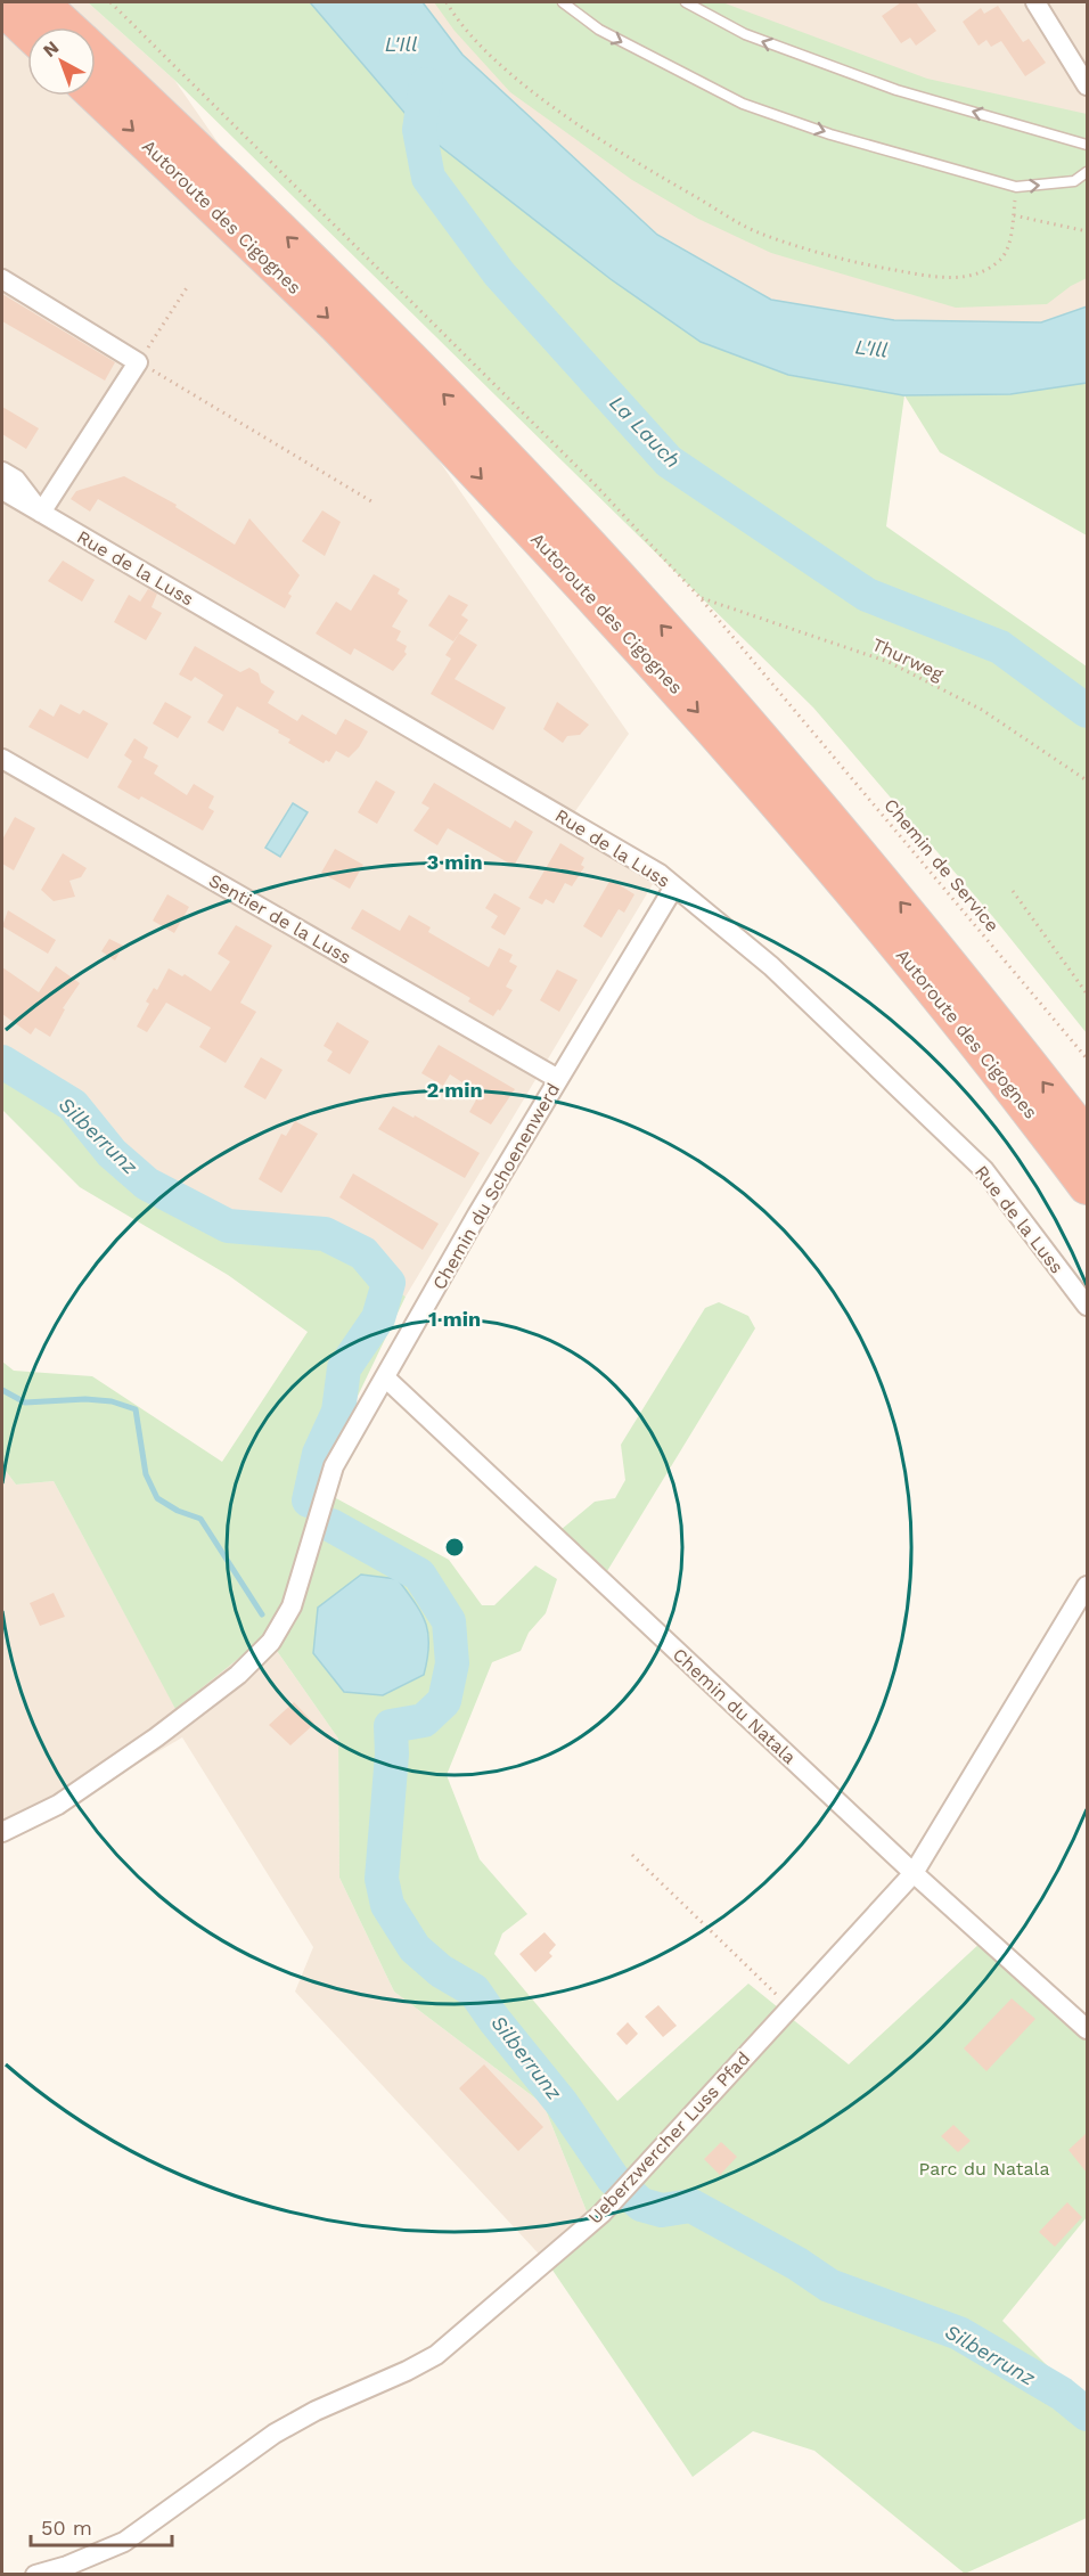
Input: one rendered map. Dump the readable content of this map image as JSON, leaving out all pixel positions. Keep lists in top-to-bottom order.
{
  "streets": {
    "highway": ["Autoroute des Cigognes"],
    "street": [
      "Rue de la Luss",
      "Sentier de la Luss",
      "Chemin du Schoenenwerd",
      "Chemin du Natala",
      "Ueberzwercher Luss Pfad"
    ],
    "path": ["Thurweg", "Chemin de Service"]
  },
  "crossings": [
    ["Rue de la Luss", "Chemin du Schoenenwerd"],
    ["Thurweg", "Chemin de Service"],
    ["Sentier de la Luss", "Chemin du Schoenenwerd"],
    ["Chemin du Schoenenwerd", "Chemin du Natala"],
    ["Chemin du Natala", "Ueberzwercher Luss Pfad"]
  ],
  "water": ["L'Ill", "La Lauch", "Silberrunz"],
  "parks": ["Parc du Natala"],
  "scale_bar": "50 m",
  "north": "top left",
  "rings": ["3 min", "2 min", "1 min"]
}
